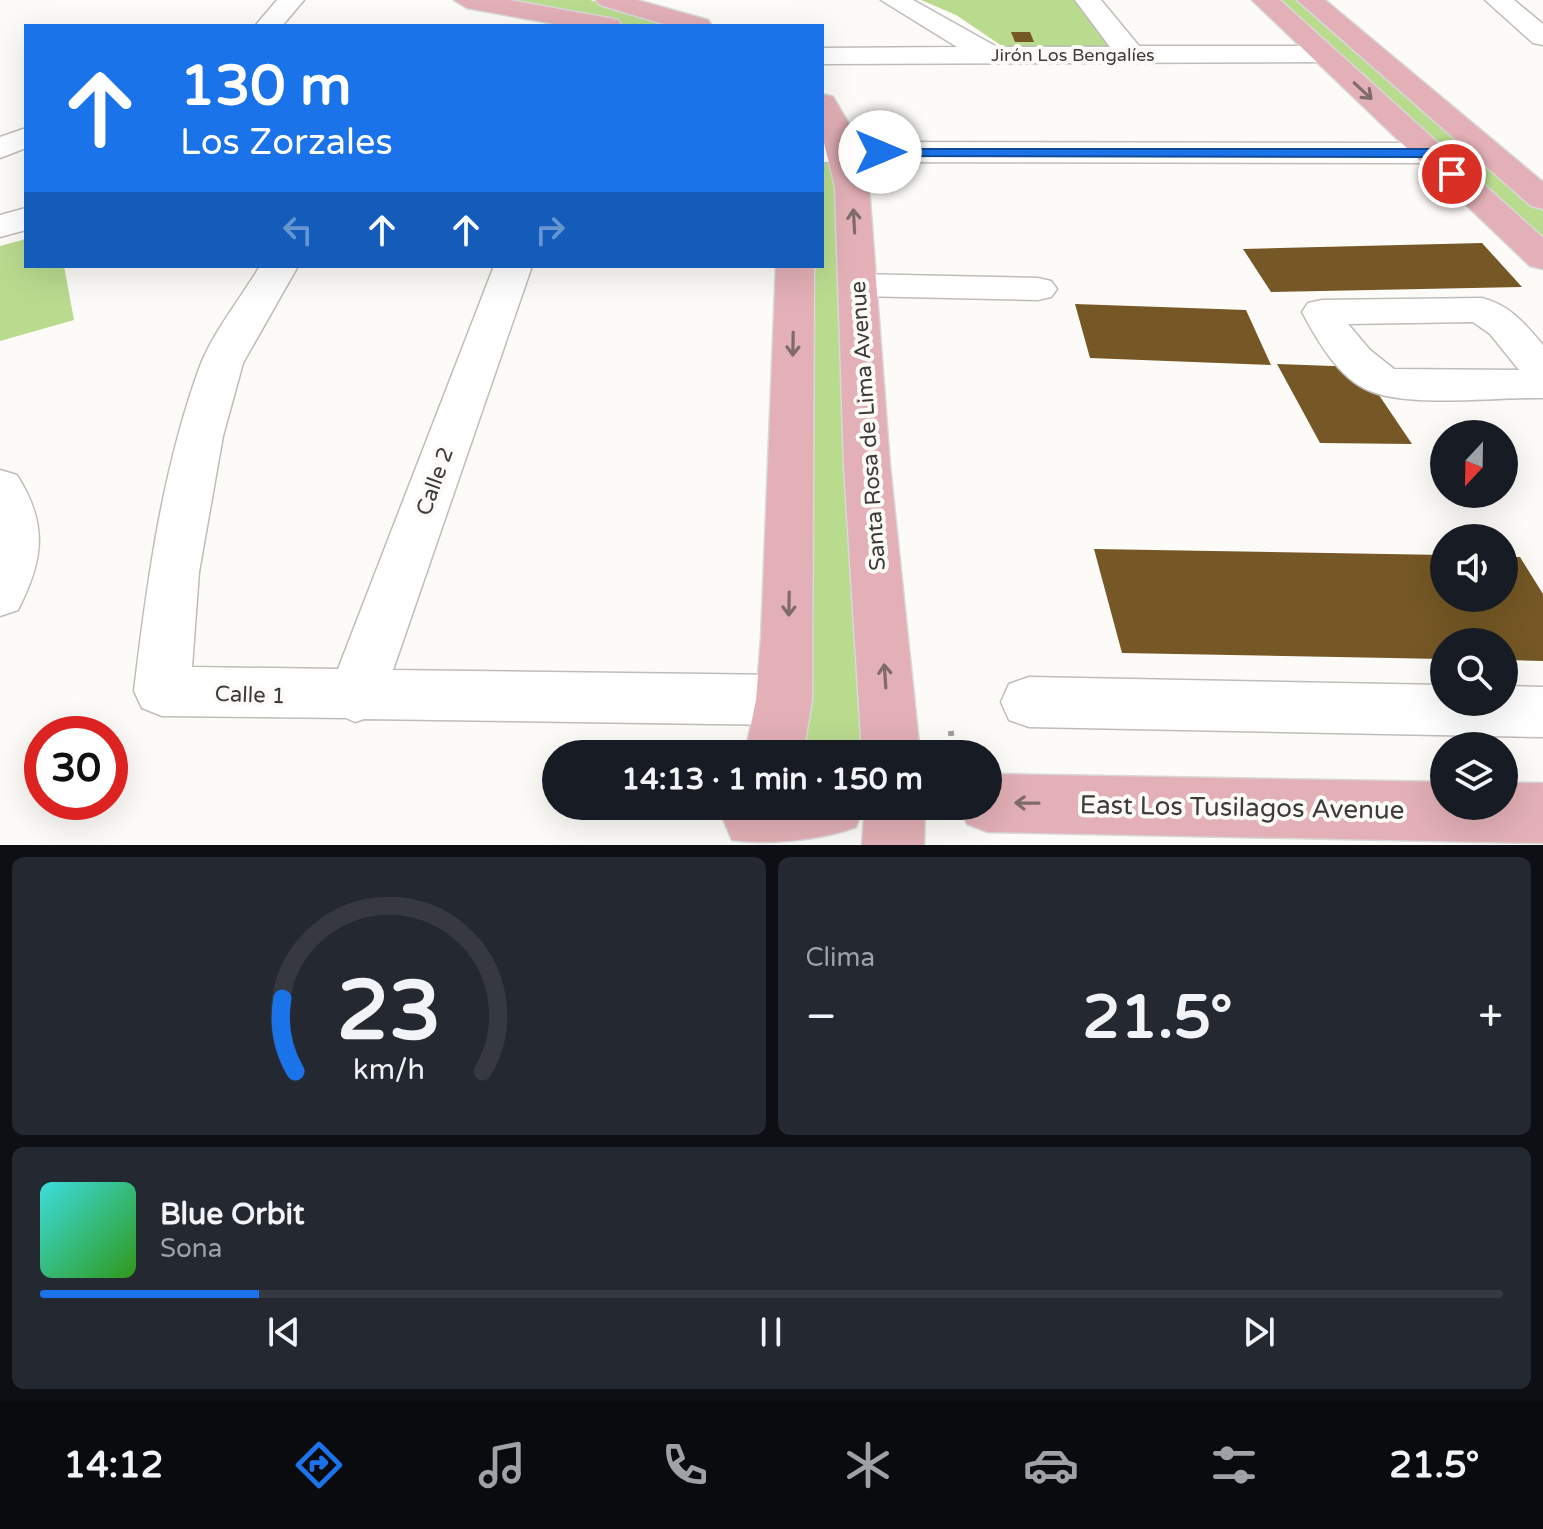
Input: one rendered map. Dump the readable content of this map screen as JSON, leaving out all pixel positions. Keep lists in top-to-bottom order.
{
  "streets": {
    "main road": ["Santa Rosa de Lima Avenue", "East Los Tusilagos Avenue"],
    "street": ["Jirón Los Bengalíes", "Calle 2", "Calle 1"]
  },
  "crossings": [
    ["Calle 2", "Calle 1"]
  ],
  "one_way": ["East Los Tusilagos Avenue"],
  "north": "bottom",
  "page": {
    "turn": ["130 m", "Los Zorzales"],
    "limit": "30",
    "trip": "14:13 · 1 min · 150 m",
    "tile": "Clima",
    "heat": ["−", "21.5°", "+"],
    "song": ["Blue Orbit", "Sona"],
    "tabs": ["14:12", "21.5°"],
    "gauge": ["23", "km/h"]
  }
}
